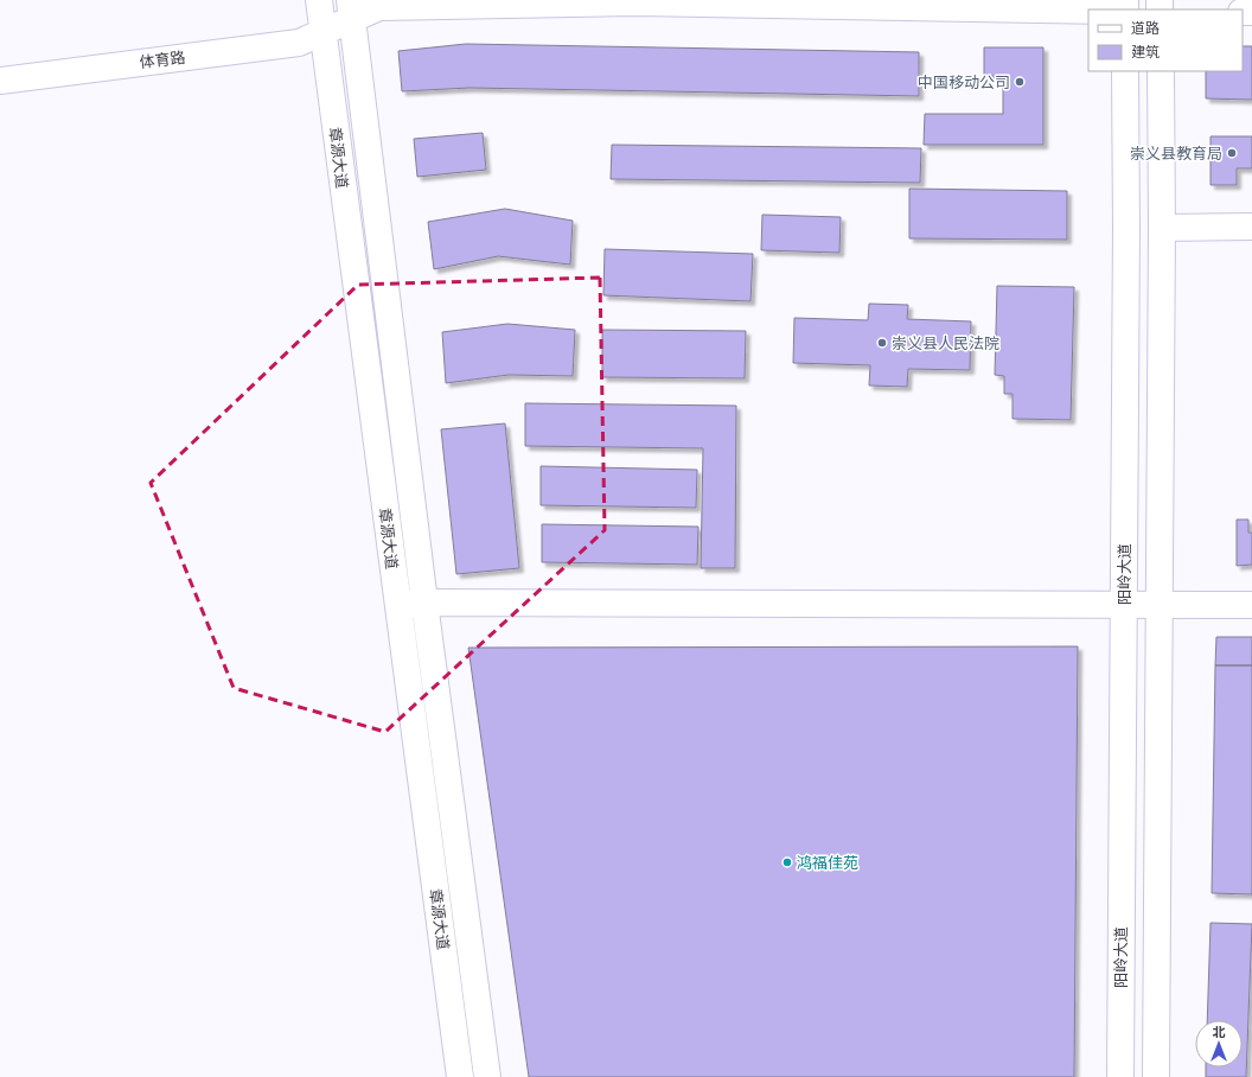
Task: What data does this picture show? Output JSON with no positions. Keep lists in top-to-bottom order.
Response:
{
  "streets": {
    "main road": ["体育路", "章源大道", "阳岭大道"]
  },
  "crossings": [
    ["体育路", "章源大道"]
  ],
  "places": [
    "中国移动公司",
    "崇义县教育局",
    "崇义县人民法院",
    "鸿福佳苑"
  ],
  "legend": ["道路", "建筑"],
  "north": "top"
}
